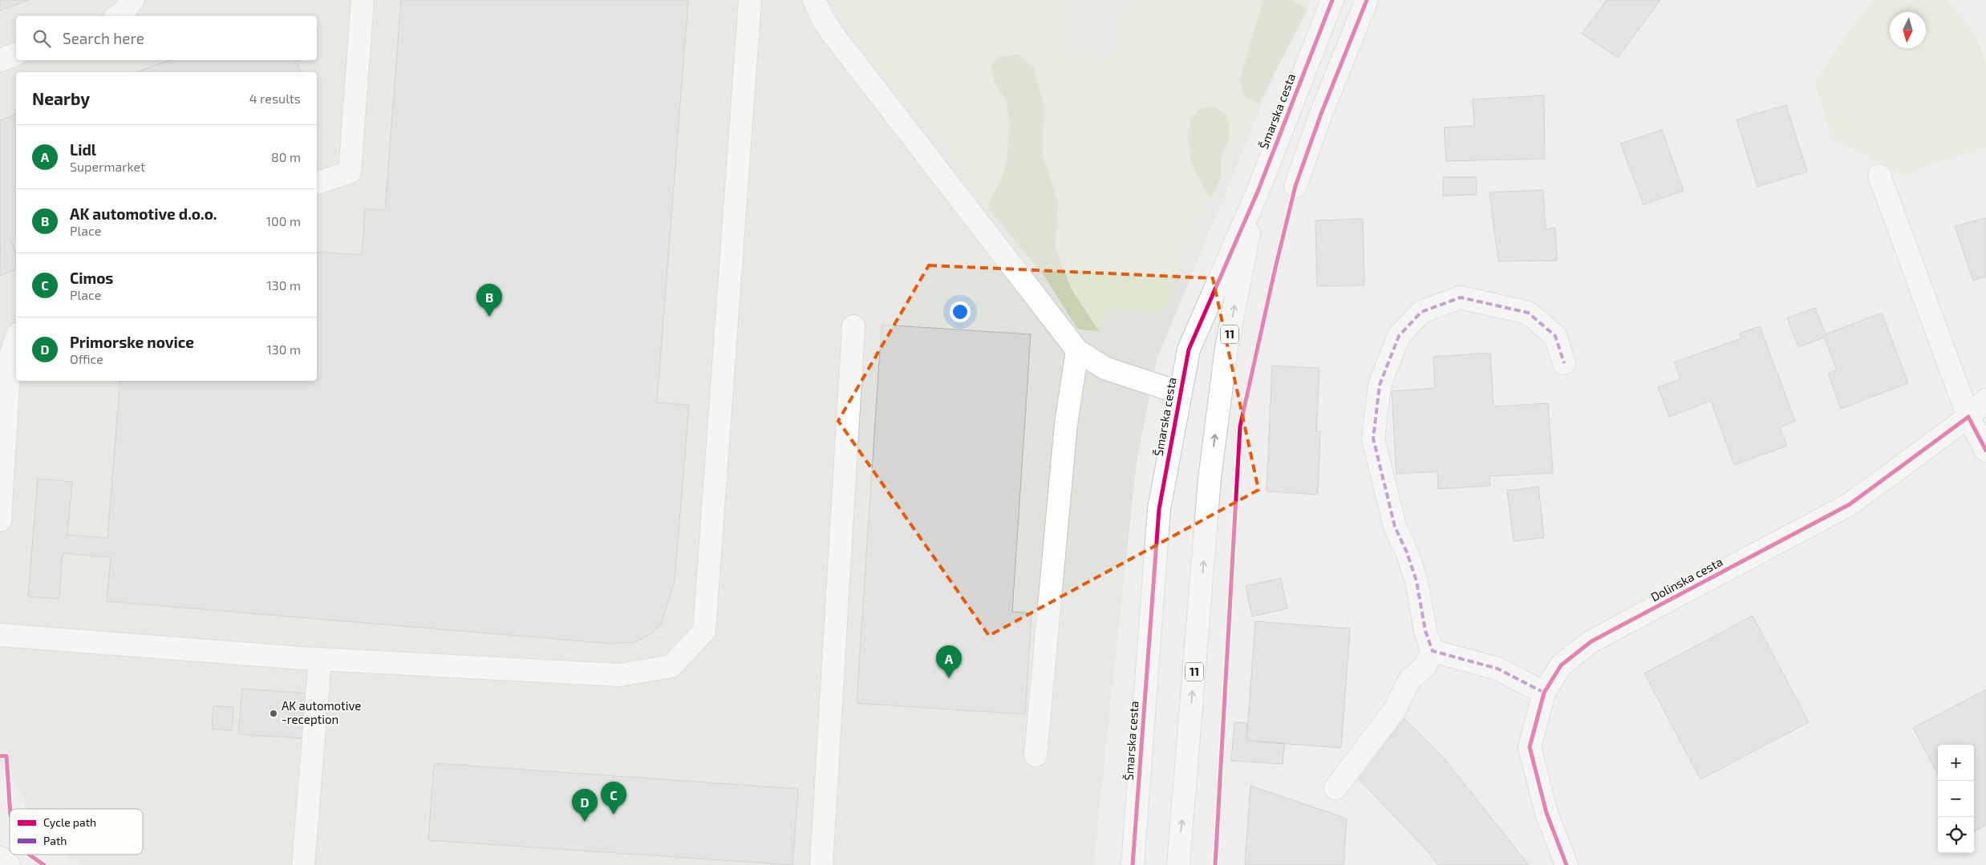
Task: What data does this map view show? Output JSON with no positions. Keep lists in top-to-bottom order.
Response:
{
  "streets": {
    "street": ["Šmarska cesta", "11", "Dolinska cesta"]
  },
  "places": ["AK automotive -reception"],
  "legend": ["Cycle path", "Path"],
  "north": "bottom",
  "page": {
    "search": "Search here",
    "heading": ["Nearby", "4 results"],
    "list": [
      {
        "mark": "A",
        "name": "Lidl",
        "note": "Supermarket",
        "value": "80 m"
      },
      {
        "mark": "B",
        "name": "AK automotive d.o.o.",
        "note": "Place",
        "value": "100 m"
      },
      {
        "mark": "C",
        "name": "Cimos",
        "note": "Place",
        "value": "130 m"
      },
      {
        "mark": "D",
        "name": "Primorske novice",
        "note": "Office",
        "value": "130 m"
      }
    ],
    "pins": [
      "B",
      "A",
      "C",
      "D"
    ],
    "map_buttons": ["+", "−"]
  }
}
